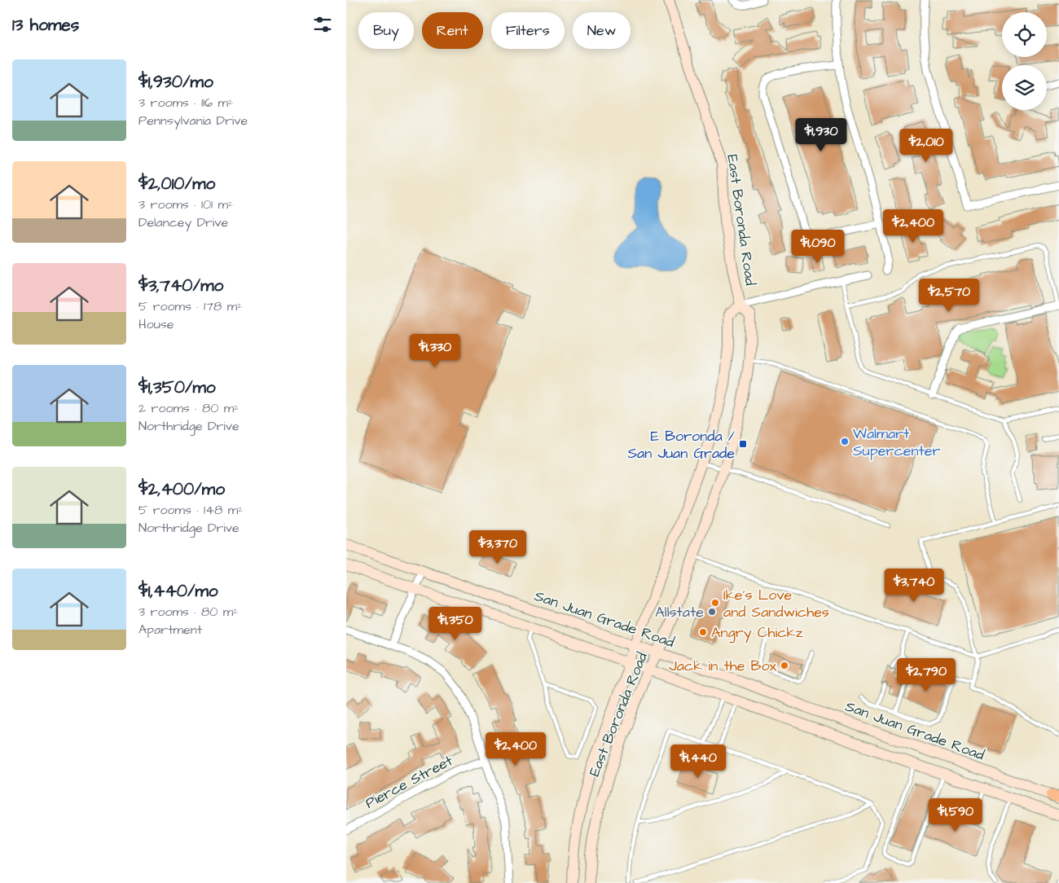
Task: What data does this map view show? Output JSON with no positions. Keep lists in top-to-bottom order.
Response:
{
  "streets": {
    "main road": ["East Boronda Road", "San Juan Grade Road"],
    "street": ["Pierce Street"]
  },
  "crossings": [
    ["East Boronda Road", "San Juan Grade Road"]
  ],
  "places": {
    "other": [
      "Walmart Supercenter",
      "Ike's Love and Sandwiches",
      "Allstate",
      "Angry Chickz",
      "Jack in the Box"
    ],
    "transit": ["E Boronda / San Juan Grade"]
  },
  "page": {
    "heading": "13 homes",
    "chip": [
      "Buy",
      "Rent",
      "Filters",
      "New"
    ],
    "list": [
      {
        "name": "$1,930/mo",
        "note": "3 rooms · 116 m² · Pennsylvania Drive"
      },
      {
        "name": "$2,010/mo",
        "note": "3 rooms · 101 m² · Delancey Drive"
      },
      {
        "name": "$3,740/mo",
        "note": "5 rooms · 178 m² · House"
      },
      {
        "name": "$1,350/mo",
        "note": "2 rooms · 80 m² · Northridge Drive"
      },
      {
        "name": "$2,400/mo",
        "note": "5 rooms · 148 m² · Northridge Drive"
      },
      {
        "name": "$1,440/mo",
        "note": "3 rooms · 80 m² · Apartment"
      }
    ],
    "price": [
      "$1,930",
      "$2,010",
      "$2,400",
      "$1,090",
      "$2,570",
      "$1,330",
      "$3,370",
      "$3,740",
      "$1,350",
      "$2,790",
      "$2,400",
      "$1,440",
      "$1,590"
    ]
  }
}
